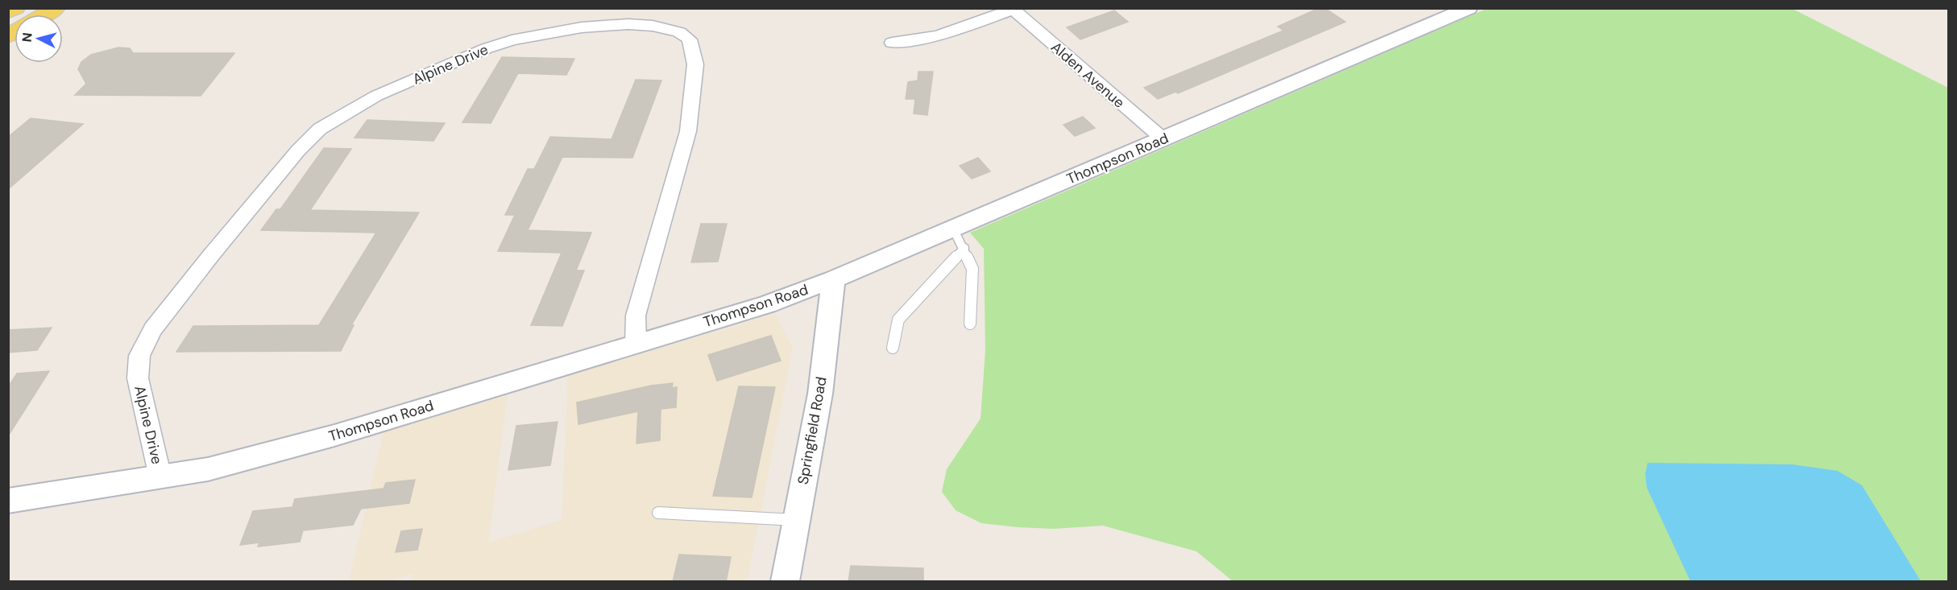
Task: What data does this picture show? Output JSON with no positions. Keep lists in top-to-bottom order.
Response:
{
  "streets": {
    "street": [
      "Alpine Drive",
      "Alden Avenue",
      "Thompson Road",
      "Springfield Road"
    ]
  },
  "crossings": [
    ["Alpine Drive", "Thompson Road"],
    ["Alden Avenue", "Thompson Road"],
    ["Thompson Road", "Springfield Road"]
  ],
  "north": "left"
}
